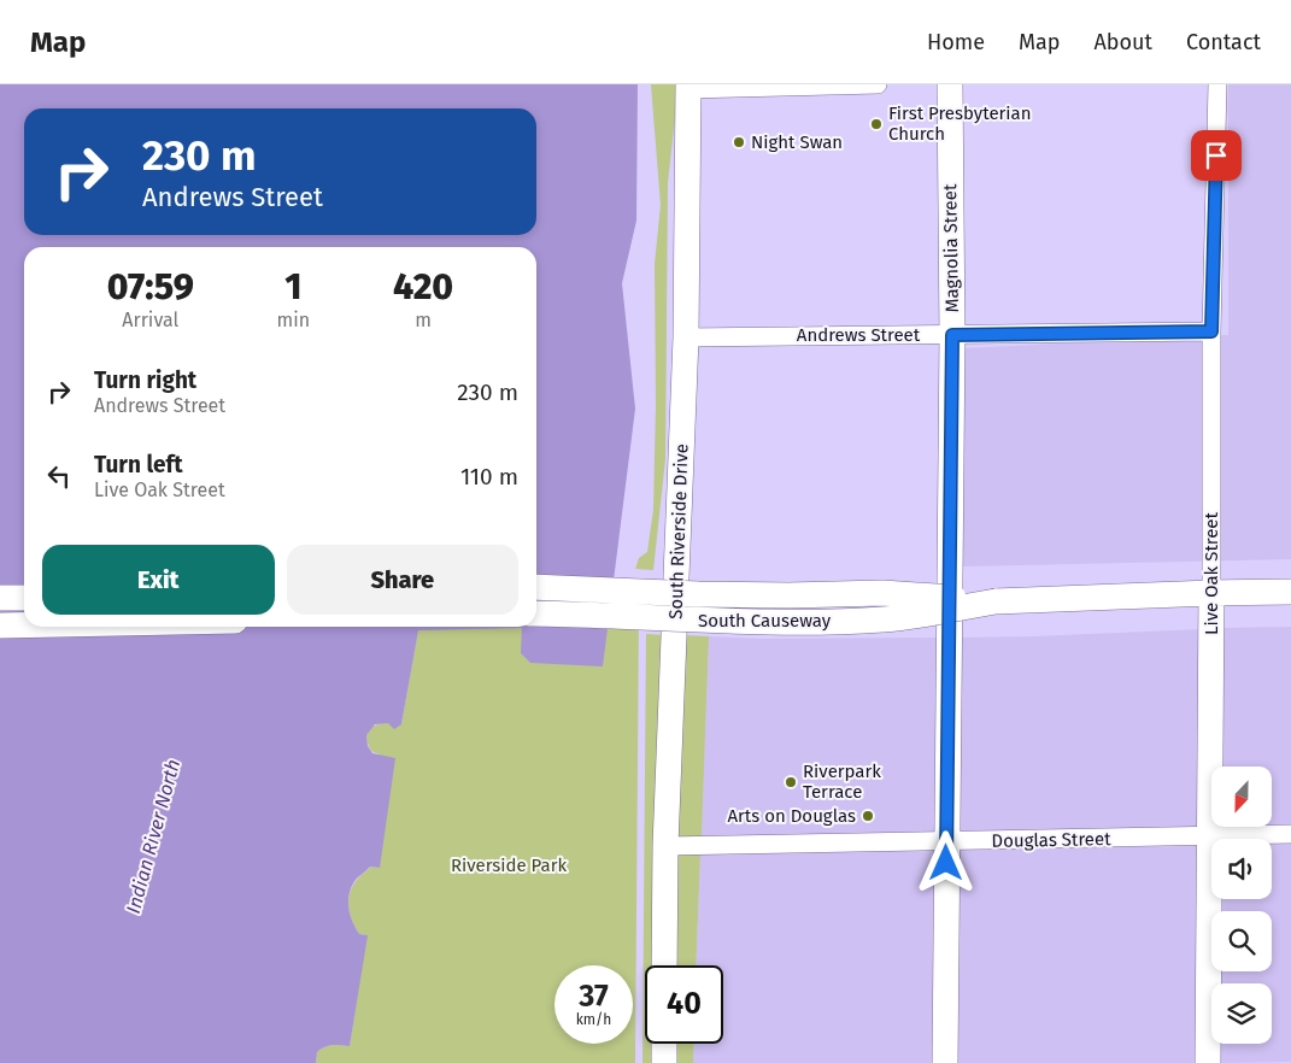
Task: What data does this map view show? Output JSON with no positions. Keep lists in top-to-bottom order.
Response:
{
  "streets": {
    "street": [
      "Magnolia Street",
      "Andrews Street",
      "South Riverside Drive",
      "Live Oak Street",
      "South Causeway",
      "Douglas Street"
    ]
  },
  "crossings": [
    ["Magnolia Street", "Andrews Street"],
    ["Magnolia Street", "Douglas Street"],
    ["Andrews Street", "South Riverside Drive"],
    ["Andrews Street", "Live Oak Street"],
    ["South Riverside Drive", "Douglas Street"],
    ["Live Oak Street", "South Causeway"],
    ["Live Oak Street", "Douglas Street"]
  ],
  "water": ["Indian River North"],
  "parks": ["Riverside Park"],
  "places": [
    "First Presbyterian Church",
    "Night Swan",
    "Riverpark Terrace",
    "Arts on Douglas"
  ],
  "north": "bottom",
  "page": {
    "header": "Map",
    "nav": [
      "Home",
      "Map",
      "About",
      "Contact"
    ],
    "turn": ["230 m", "Andrews Street"],
    "eta": [
      "07:59",
      "Arrival",
      "1",
      "min",
      "420",
      "m"
    ],
    "list": [
      {
        "name": "Turn right",
        "note": "Andrews Street",
        "value": "230 m"
      },
      {
        "name": "Turn left",
        "note": "Live Oak Street",
        "value": "110 m"
      }
    ],
    "buttons": ["Exit", "Share"],
    "speed": "37 km/h",
    "limit": "40"
  }
}
